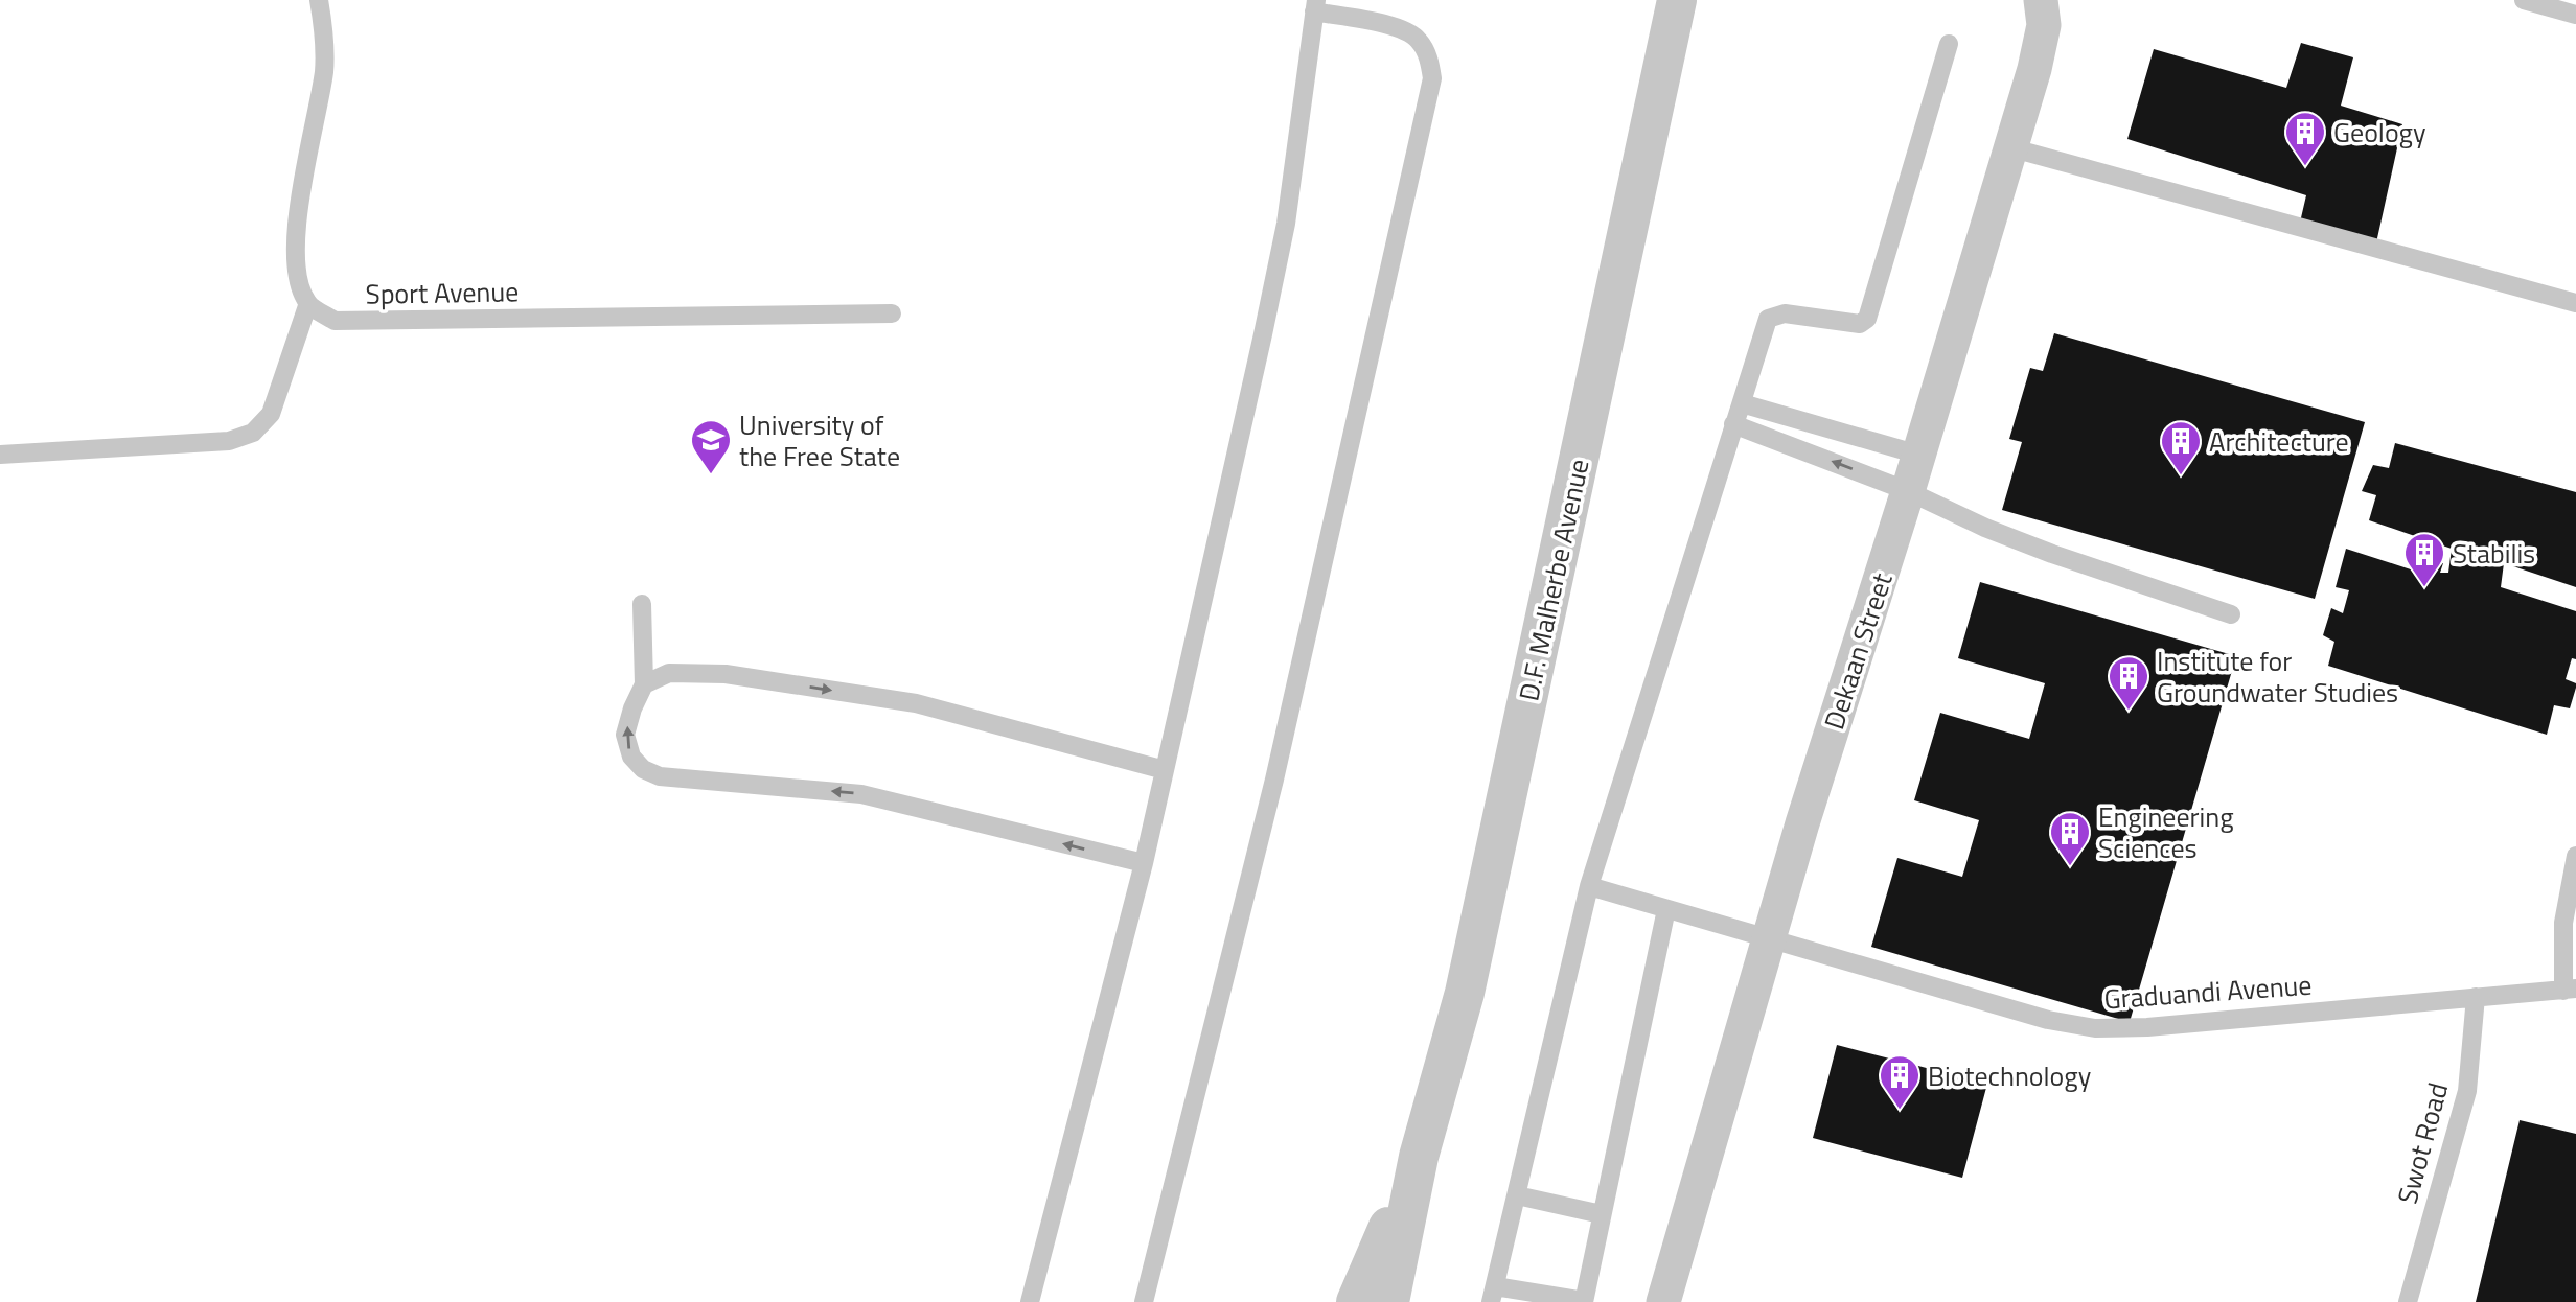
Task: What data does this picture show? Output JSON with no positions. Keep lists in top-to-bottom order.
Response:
{
  "streets": {
    "street": ["D.F. Malherbe Avenue", "Dekaan Street"],
    "lane": ["Sport Avenue", "Graduandi Avenue", "Swot Road"]
  },
  "crossings": [
    ["Dekaan Street", "Graduandi Avenue"],
    ["Graduandi Avenue", "Swot Road"]
  ],
  "places": {
    "building": [
      "Geology",
      "Architecture",
      "Stabilis",
      "Institute for Groundwater Studies",
      "Engineering Sciences",
      "Biotechnology"
    ],
    "school or university": ["University of the Free State"]
  }
}
